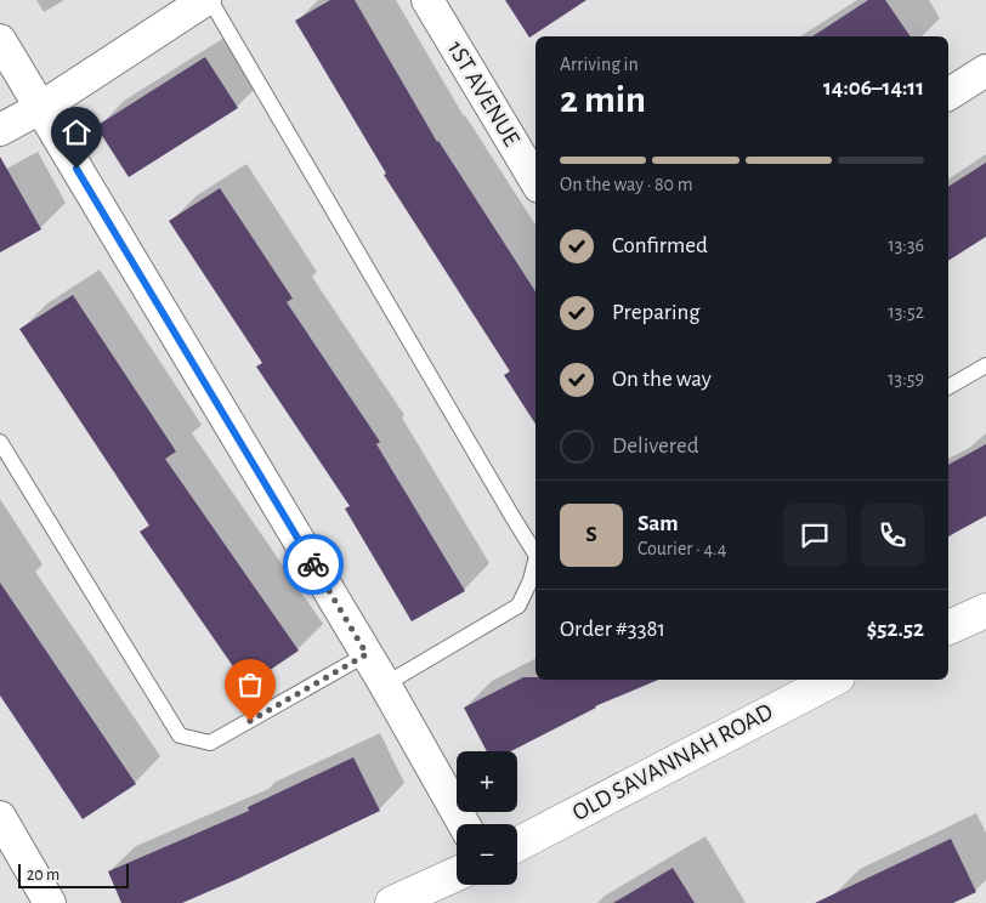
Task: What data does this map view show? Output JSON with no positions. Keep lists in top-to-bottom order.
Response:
{
  "streets": {
    "street": ["1ST AVENUE", "OLD SAVANNAH ROAD"]
  },
  "scale_bar": "20 m",
  "page": {
    "heading": ["2 min", "Arriving in", "14:06–14:11"],
    "panel": [
      "Sam",
      "Courier · 4.4",
      "Order #3381",
      "$52.52"
    ],
    "bar": "On the way · 80 m",
    "list": [
      ["Confirmed", "13:36"],
      ["Preparing", "13:52"],
      ["On the way", "13:59"],
      "Delivered"
    ],
    "round": "S",
    "map_buttons": ["+", "−"],
    "scale": "20 m"
  }
}
